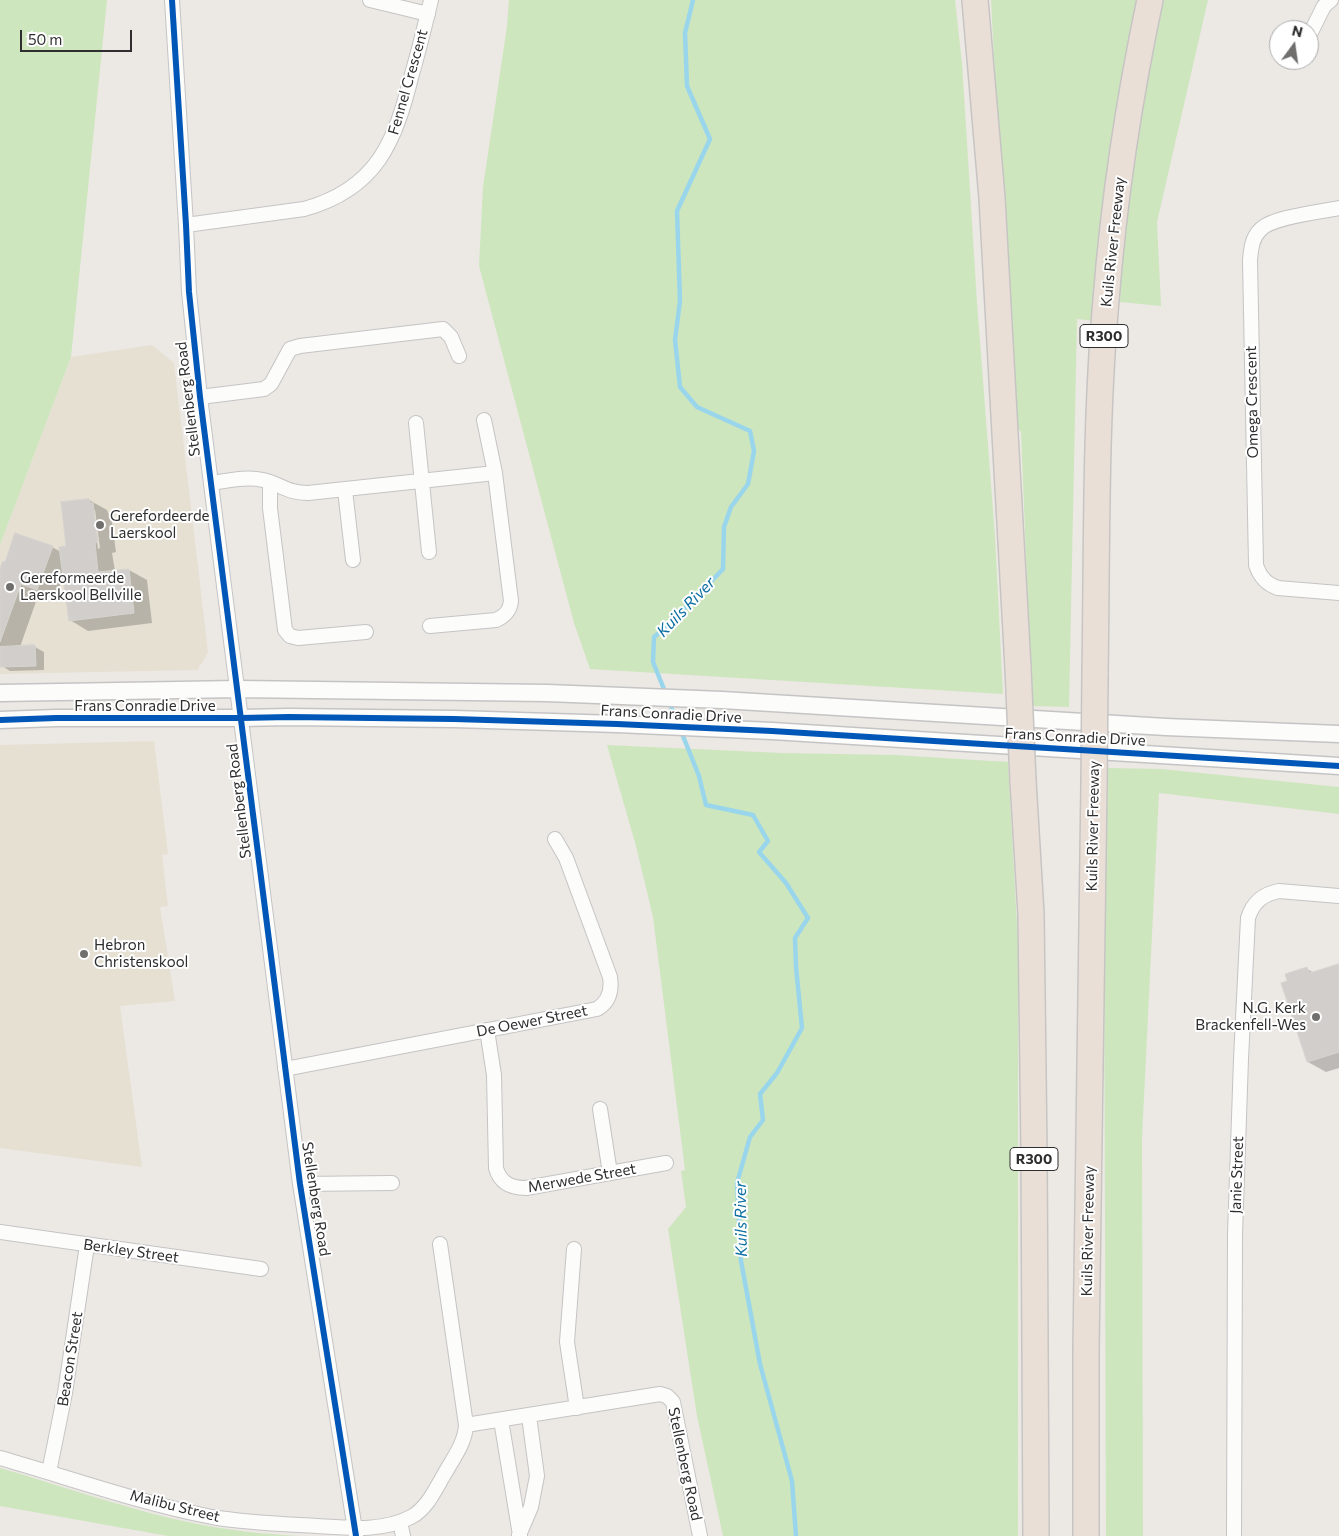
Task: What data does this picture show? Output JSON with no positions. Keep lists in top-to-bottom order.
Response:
{
  "streets": {
    "highway": ["Kuils River Freeway", "R300"],
    "street": [
      "Fennel Crescent",
      "Stellenberg Road",
      "Omega Crescent",
      "Frans Conradie Drive",
      "De Oewer Street",
      "Janie Street",
      "Merwede Street",
      "Berkley Street",
      "Beacon Street",
      "Malibu Street"
    ]
  },
  "crossings": [
    ["Fennel Crescent", "Stellenberg Road"],
    ["Stellenberg Road", "Frans Conradie Drive"],
    ["Stellenberg Road", "De Oewer Street"],
    ["Stellenberg Road", "Malibu Street"],
    ["De Oewer Street", "Merwede Street"],
    ["Berkley Street", "Beacon Street"],
    ["Beacon Street", "Malibu Street"]
  ],
  "water": ["Kuils River"],
  "places": [
    "Gerefordeerde Laerskool",
    "Gereformeerde Laerskool Bellville",
    "Hebron Christenskool",
    "N.G. Kerk Brackenfell-Wes"
  ],
  "scale_bar": "50 m",
  "north": "top"
}
